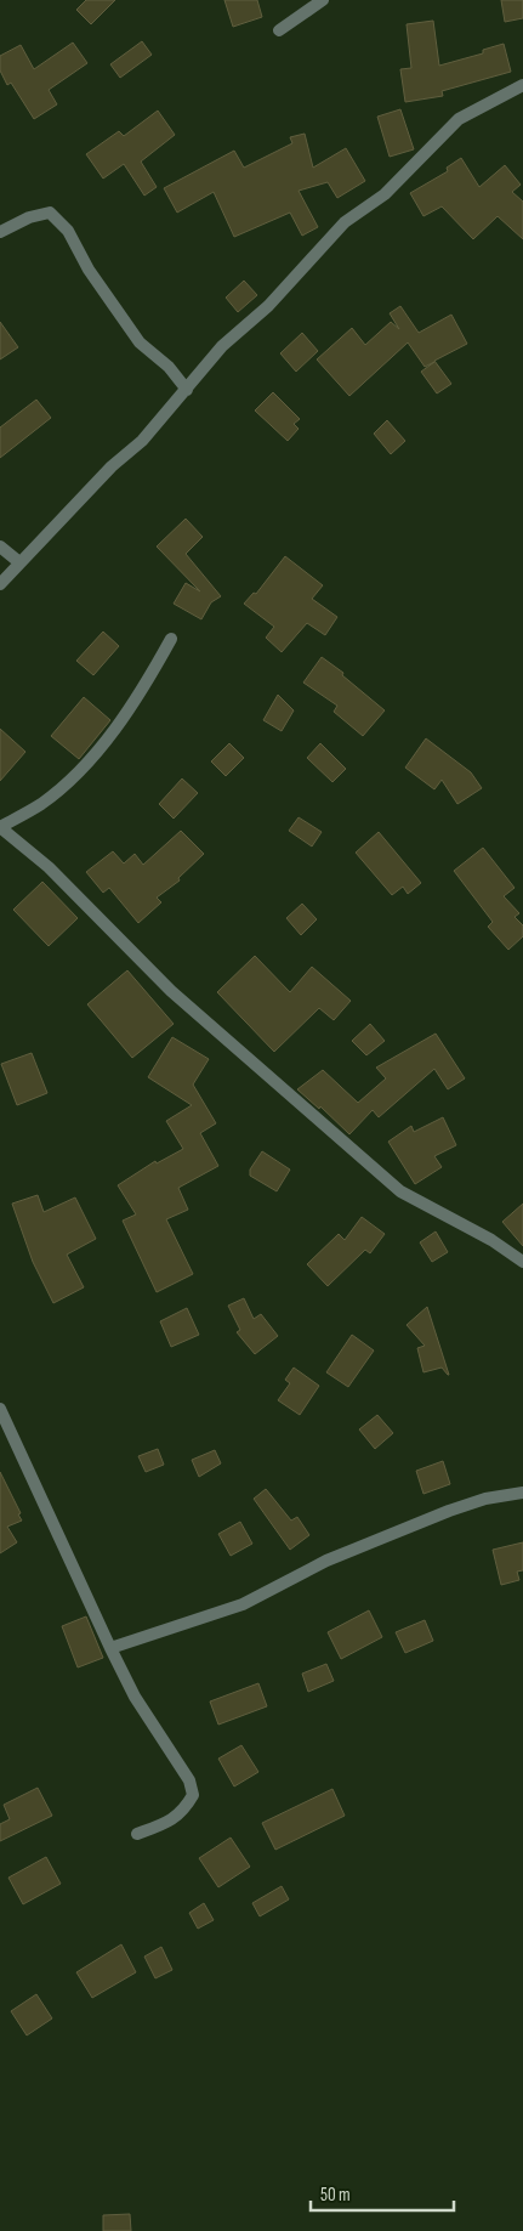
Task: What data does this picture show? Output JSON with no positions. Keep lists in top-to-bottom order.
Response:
{
  "scale_bar": "50 m"
}
